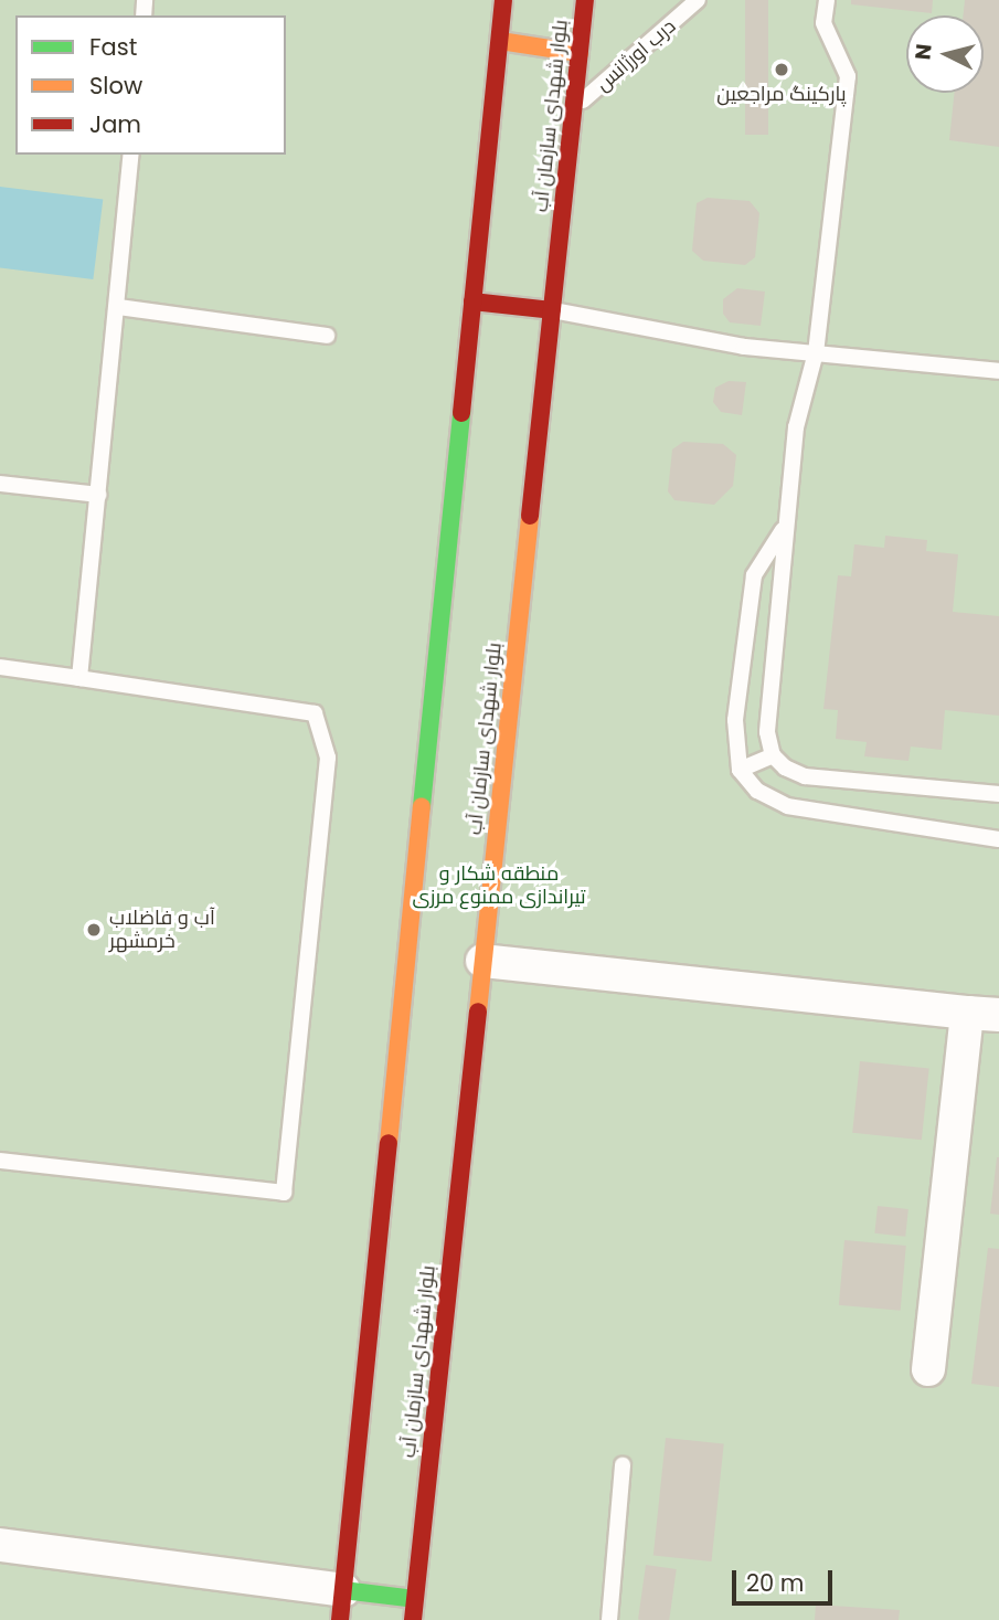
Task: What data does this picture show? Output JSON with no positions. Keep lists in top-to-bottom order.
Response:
{
  "streets": {
    "main road": ["بلوار شهدای سازمان آب"],
    "lane": ["درب اورژانس"]
  },
  "crossings": [
    ["درب اورژانس", "بلوار شهدای سازمان آب"]
  ],
  "parks": ["منطقه شکار و تیراندازی ممنوع مرزی"],
  "places": ["پارکینگ مراجعین", "آب و فاضلاب خرمشهر"],
  "legend": ["Fast", "Slow", "Jam"],
  "scale_bar": "20 m",
  "north": "left"
}
